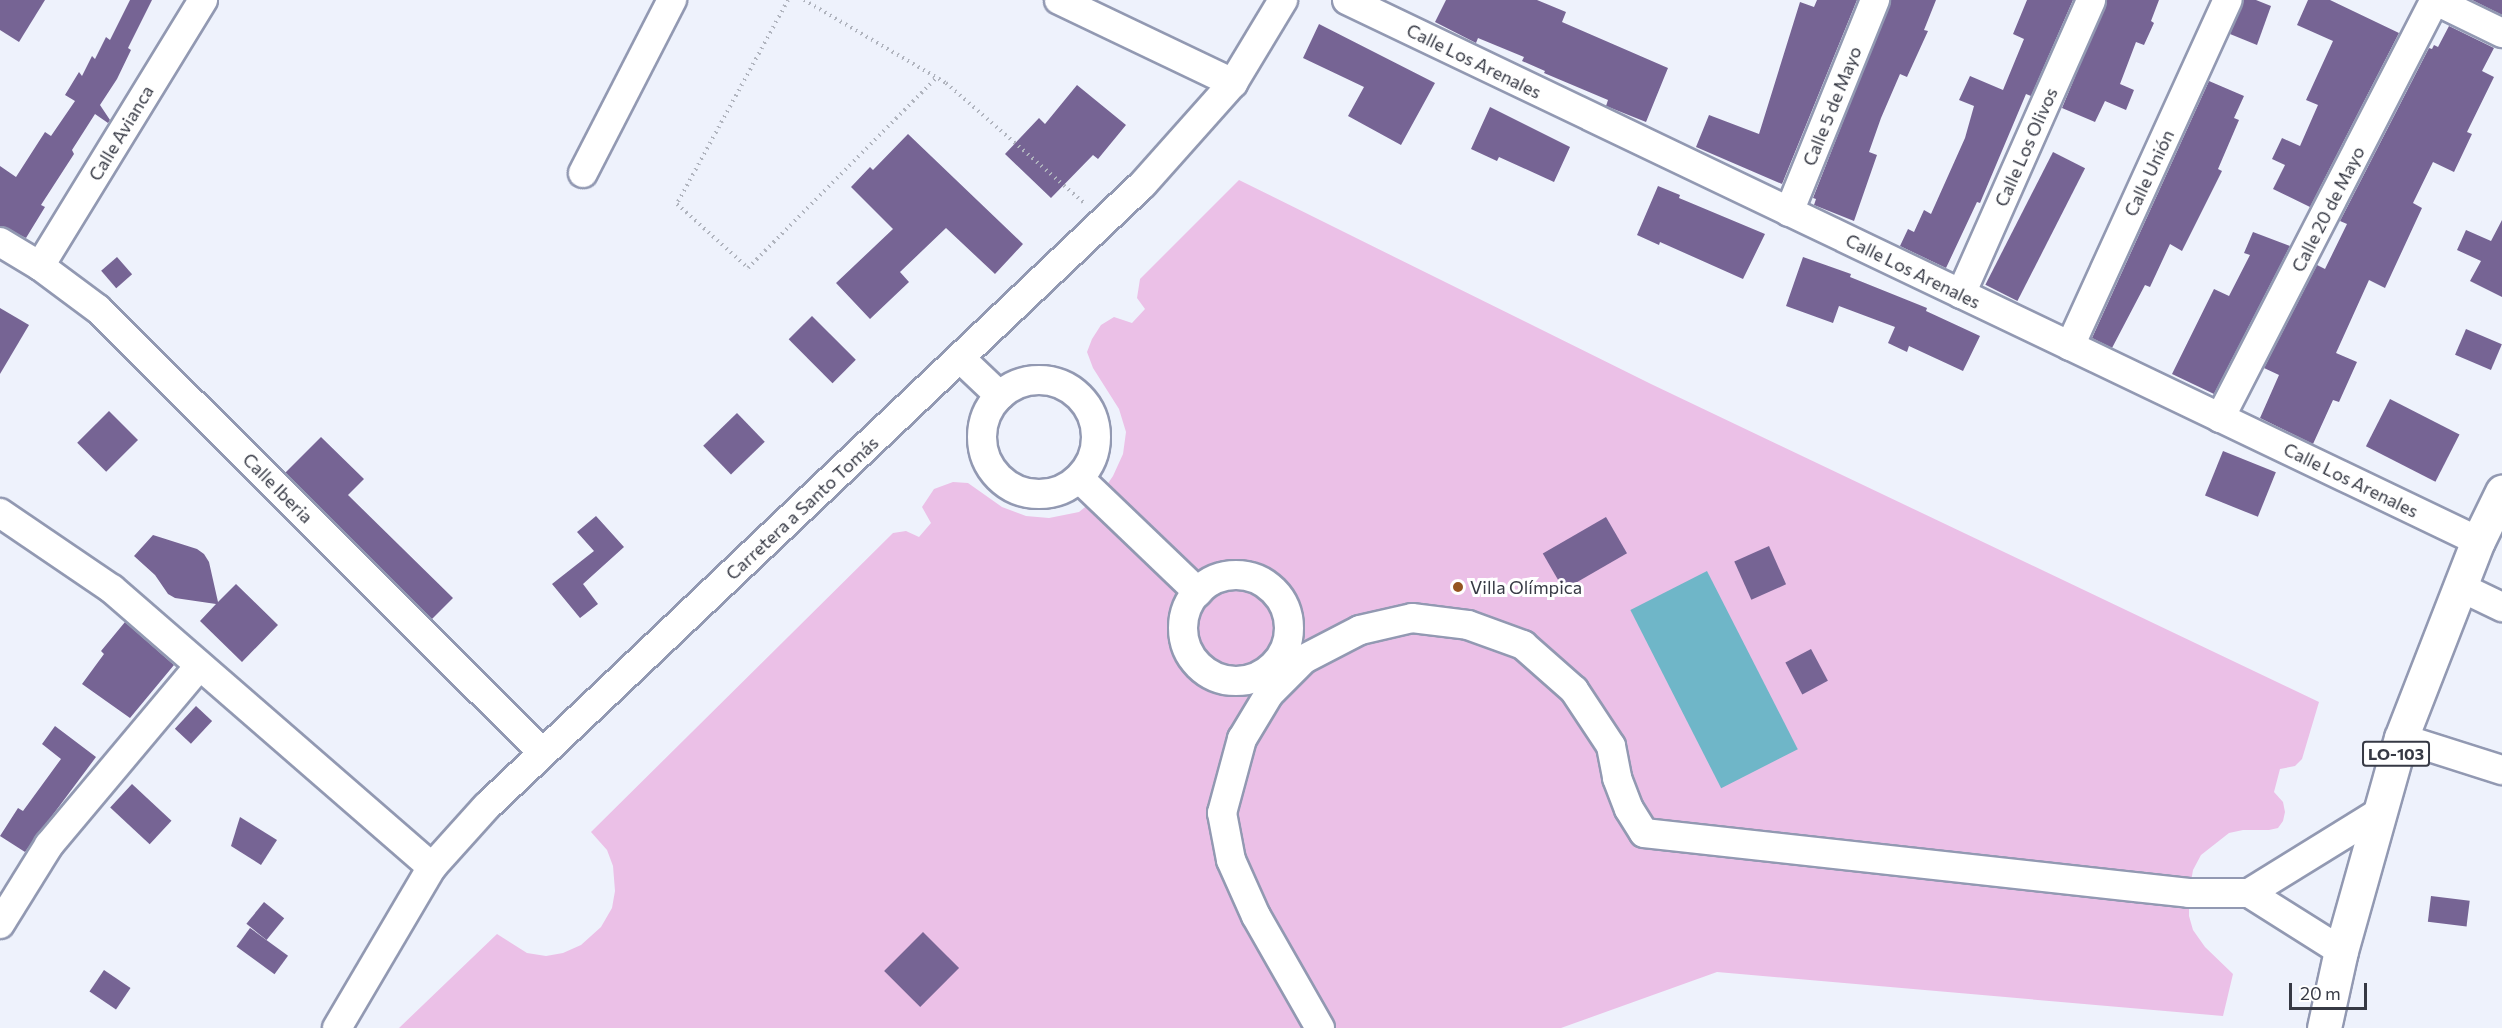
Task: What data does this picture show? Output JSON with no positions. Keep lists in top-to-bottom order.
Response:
{
  "streets": {
    "main road": ["LO-103"],
    "street": [
      "Calle Los Arenales",
      "Calle 5 de Mayo",
      "Calle Avianca",
      "Calle Los Olivos",
      "Calle Unión",
      "Calle 20 de Mayo",
      "Calle Iberia",
      "Carretera a Santo Tomás"
    ]
  },
  "crossings": [
    ["Calle Los Arenales", "Calle 5 de Mayo"],
    ["Calle Los Arenales", "Calle Los Olivos"],
    ["Calle Los Arenales", "Calle Unión"],
    ["Calle Los Arenales", "Calle 20 de Mayo"],
    ["Calle Los Arenales", "LO-103"],
    ["Calle Avianca", "Calle Iberia"],
    ["Calle Iberia", "Carretera a Santo Tomás"]
  ],
  "places": ["Villa Olímpica"],
  "scale_bar": "20 m"
}
